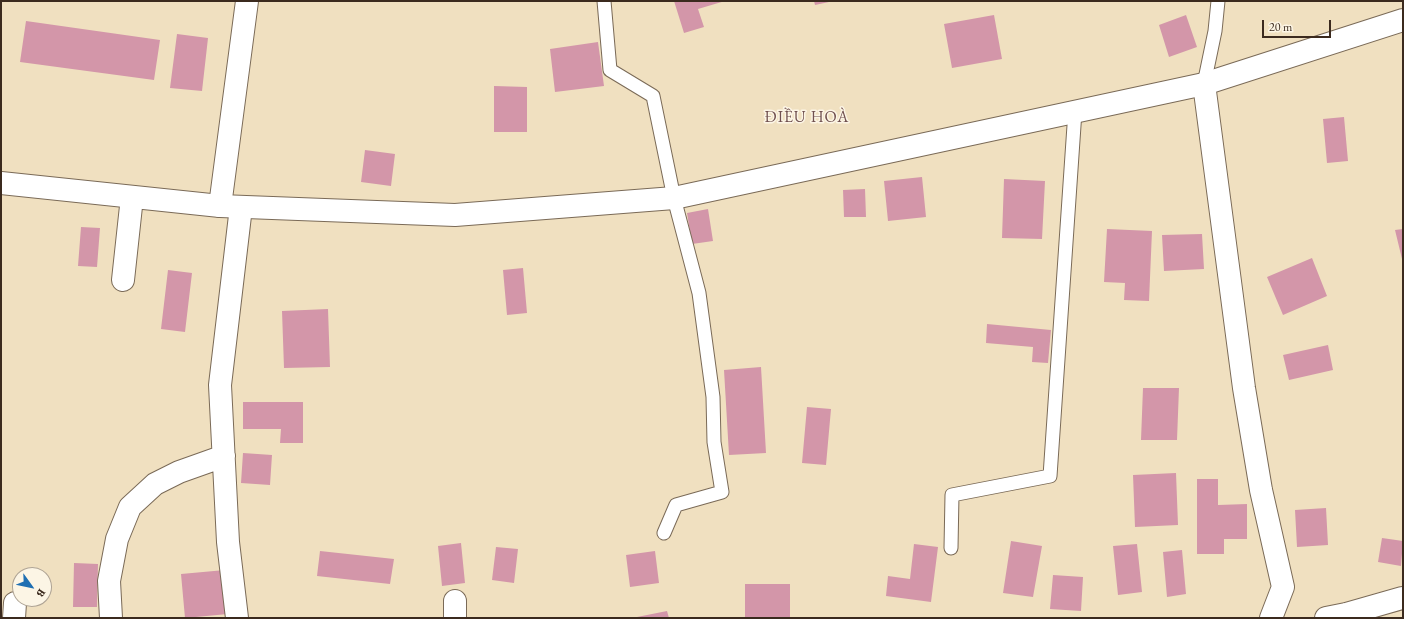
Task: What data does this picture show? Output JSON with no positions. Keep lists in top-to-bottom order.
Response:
{
  "districts": ["ĐIỀU HOÀ"],
  "scale_bar": "20 m",
  "north": "bottom right"
}
